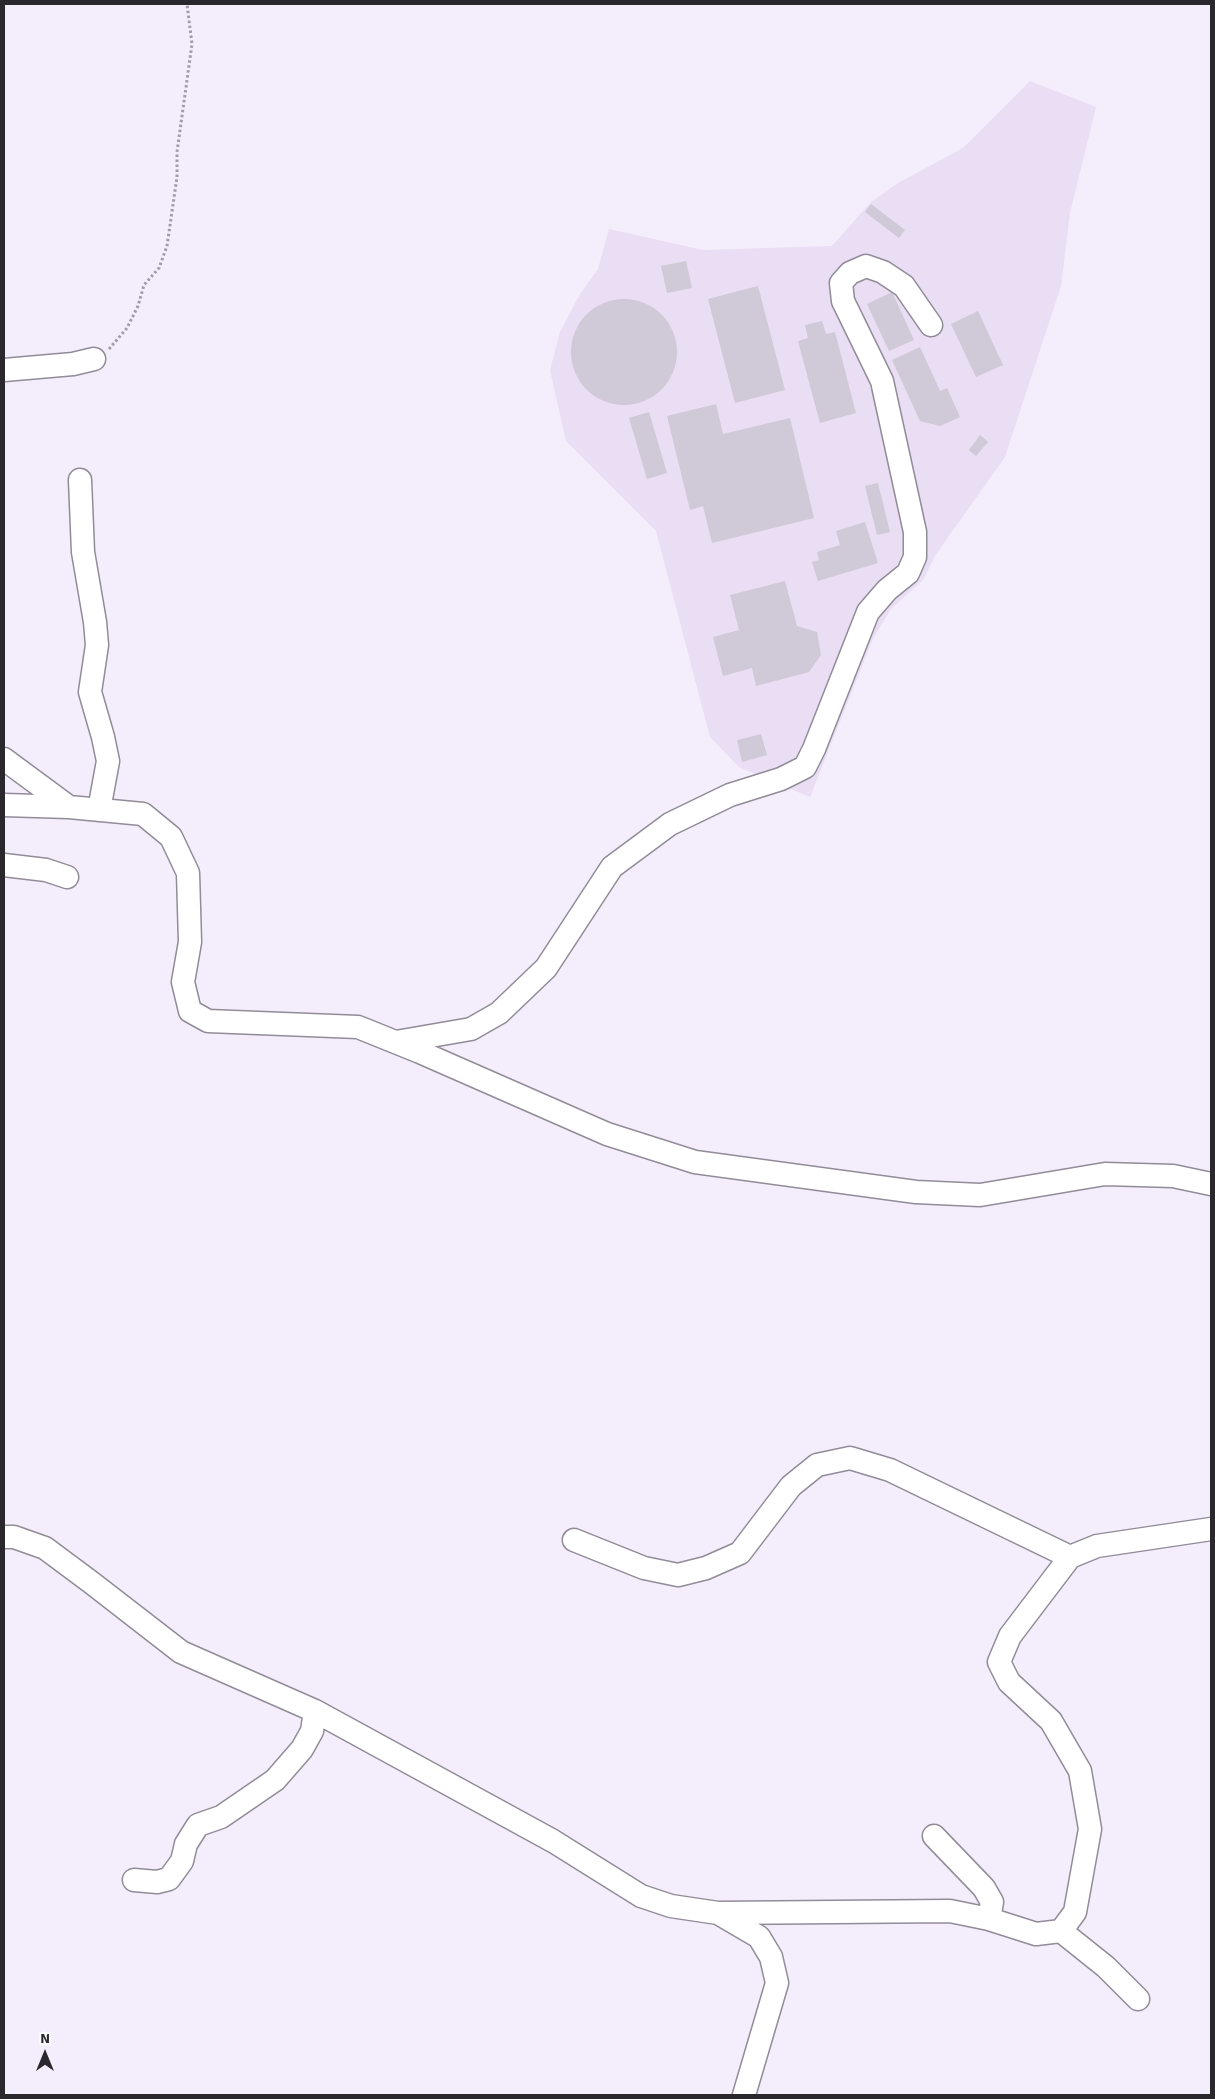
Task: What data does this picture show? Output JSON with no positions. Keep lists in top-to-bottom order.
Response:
{
  "north": "top"
}
